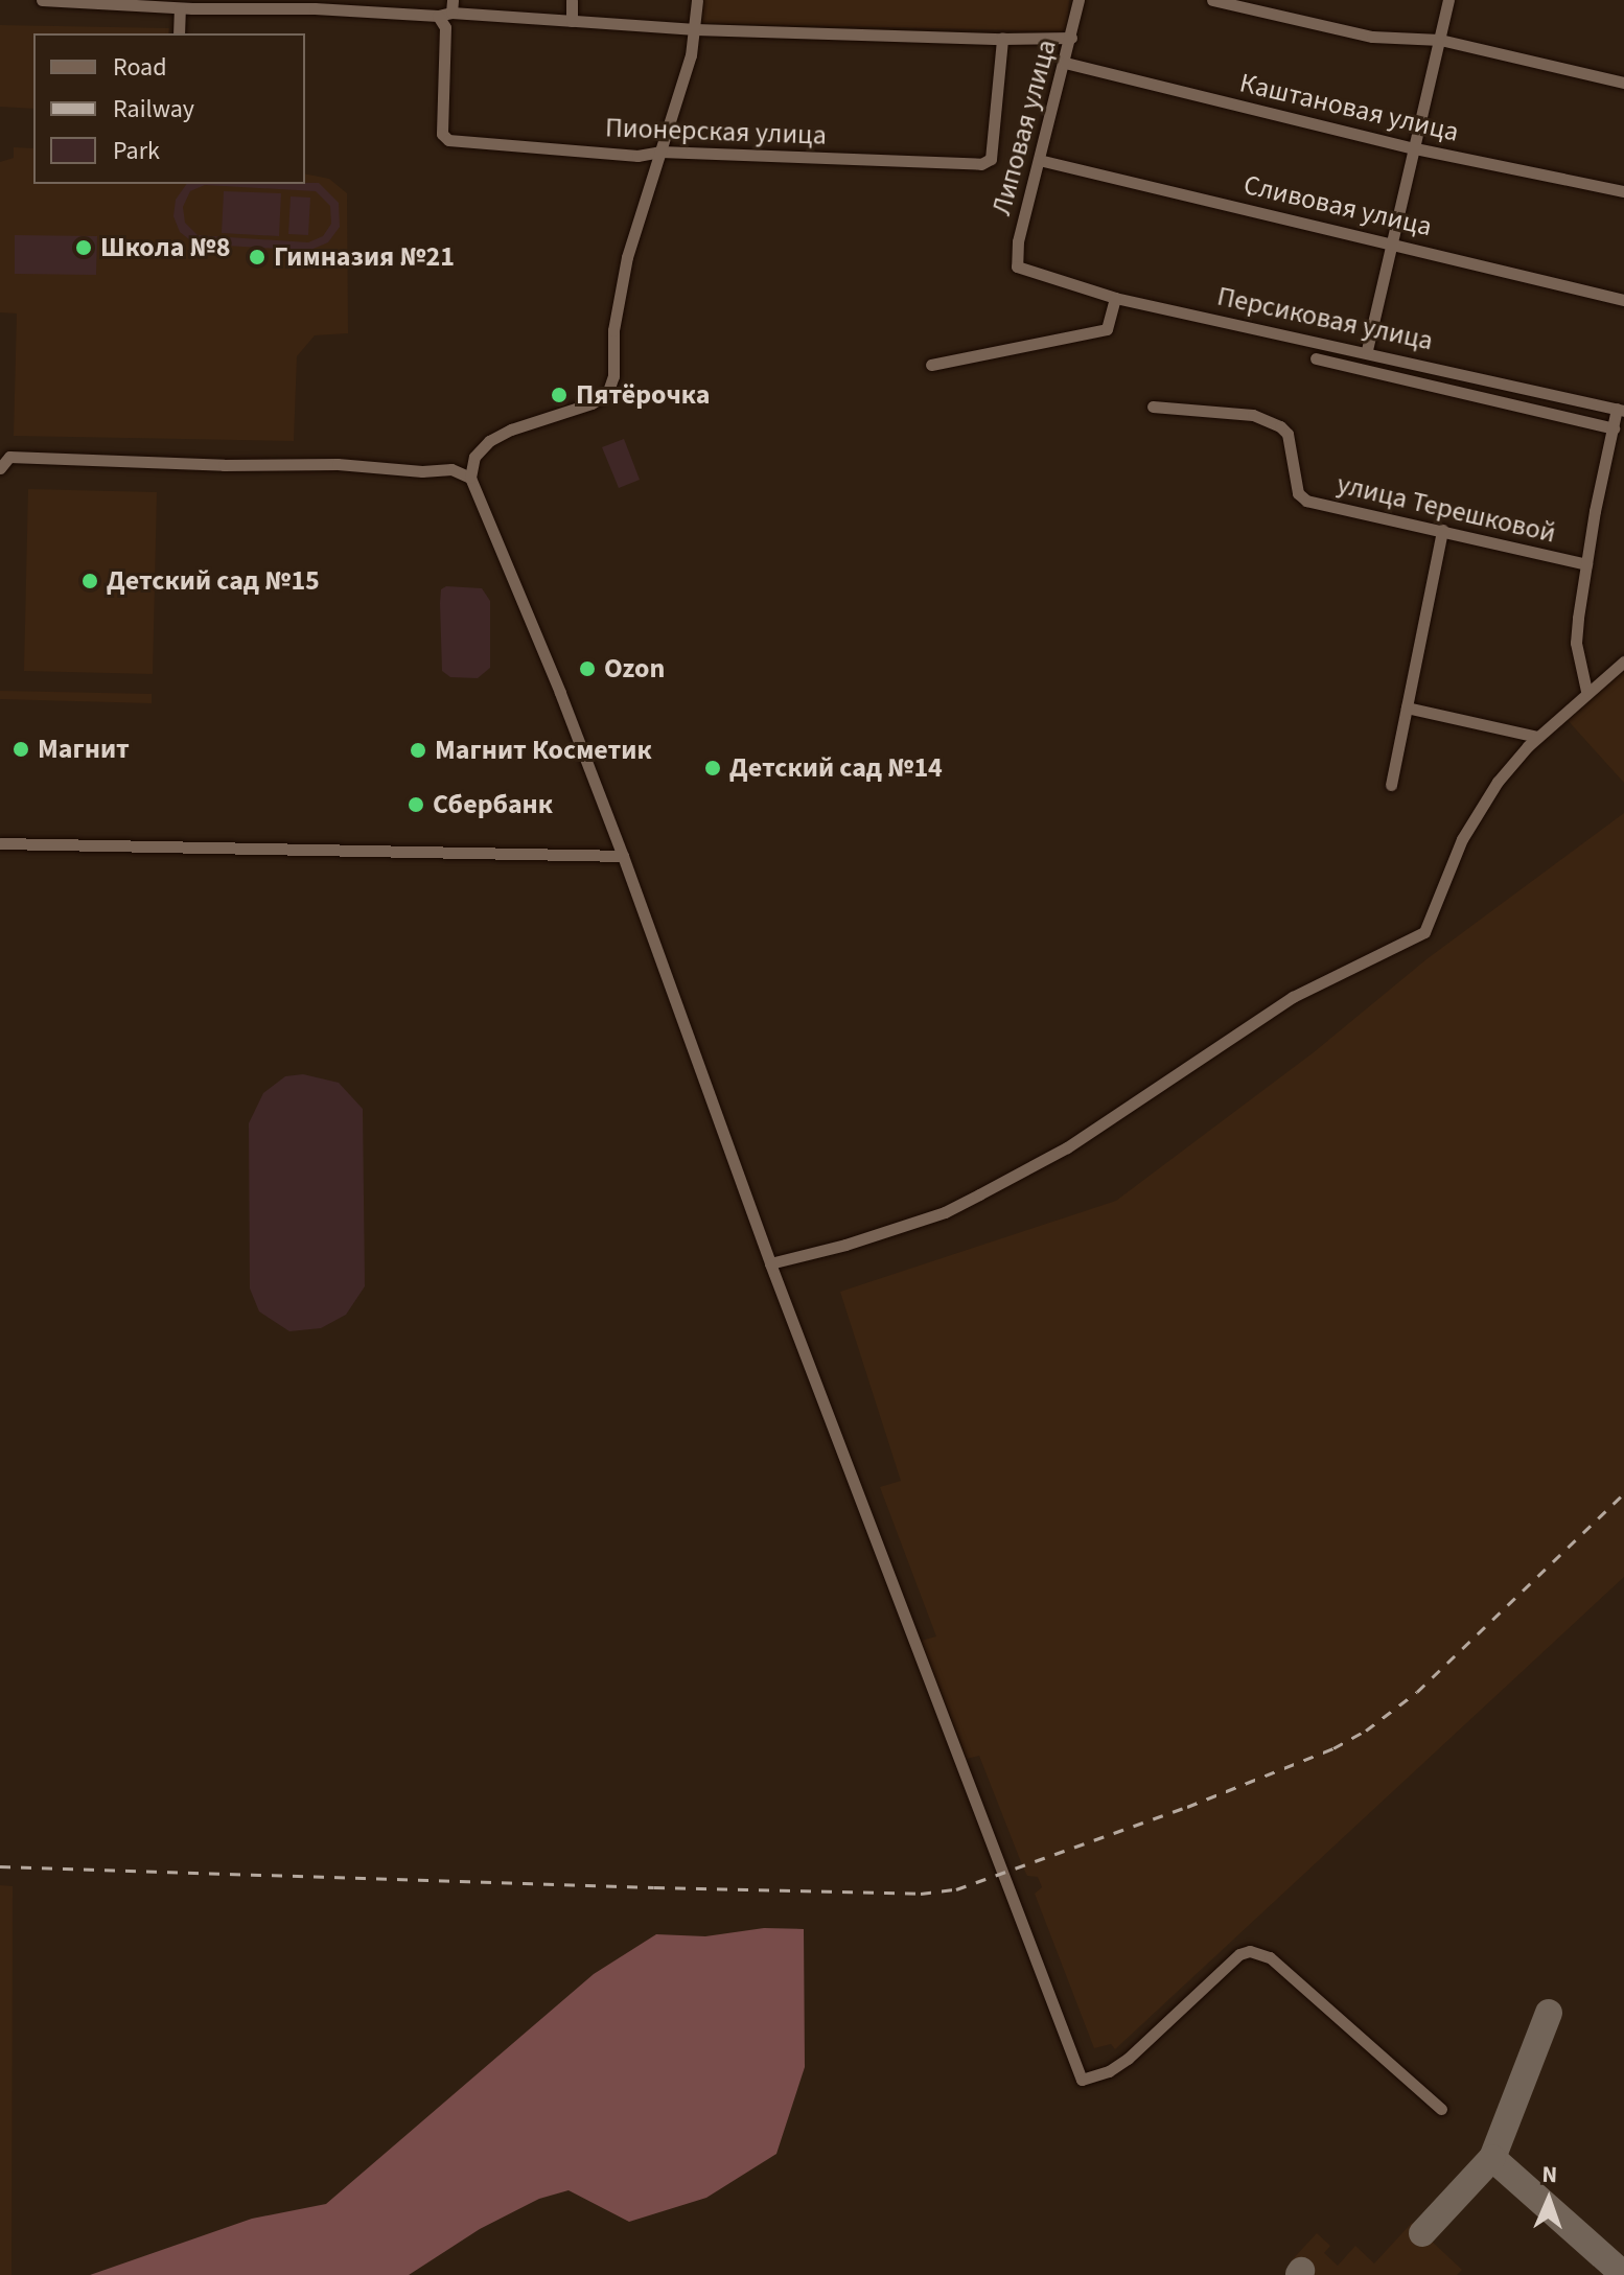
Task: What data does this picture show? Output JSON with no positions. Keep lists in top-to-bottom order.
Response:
{
  "streets": {
    "street": [
      "Каштановая улица",
      "Липовая улица",
      "Пионерская улица",
      "Сливовая улица",
      "Персиковая улица",
      "улица Терешковой"
    ]
  },
  "crossings": [
    ["Каштановая улица", "Липовая улица"],
    ["Липовая улица", "Сливовая улица"],
    ["Липовая улица", "Персиковая улица"]
  ],
  "places": [
    "Школа №8",
    "Гимназия №21",
    "Пятёрочка",
    "Детский сад №15",
    "Ozon",
    "Магнит",
    "Магнит Косметик",
    "Детский сад №14",
    "Сбербанк"
  ],
  "legend": ["Road", "Railway", "Park"],
  "north": "top"
}
